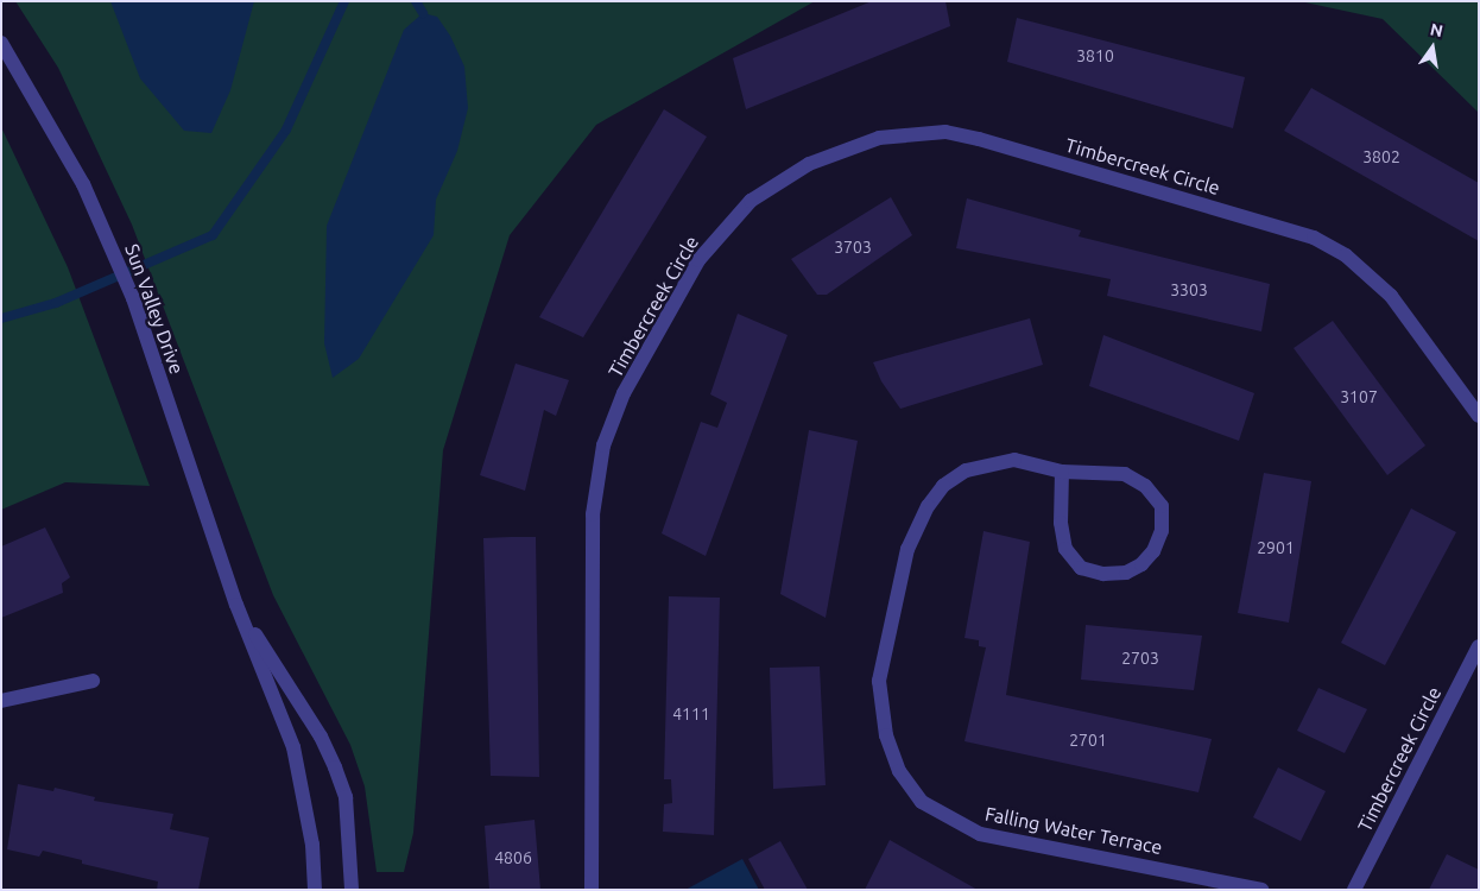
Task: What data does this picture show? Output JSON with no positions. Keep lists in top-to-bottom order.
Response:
{
  "streets": {
    "street": ["Timbercreek Circle", "Sun Valley Drive", "Falling Water Terrace"]
  },
  "house_numbers": [
    "3810",
    "3802",
    "3703",
    "3303",
    "3107",
    "2901",
    "2703",
    "4111",
    "2701",
    "4806"
  ],
  "north": "top"
}
